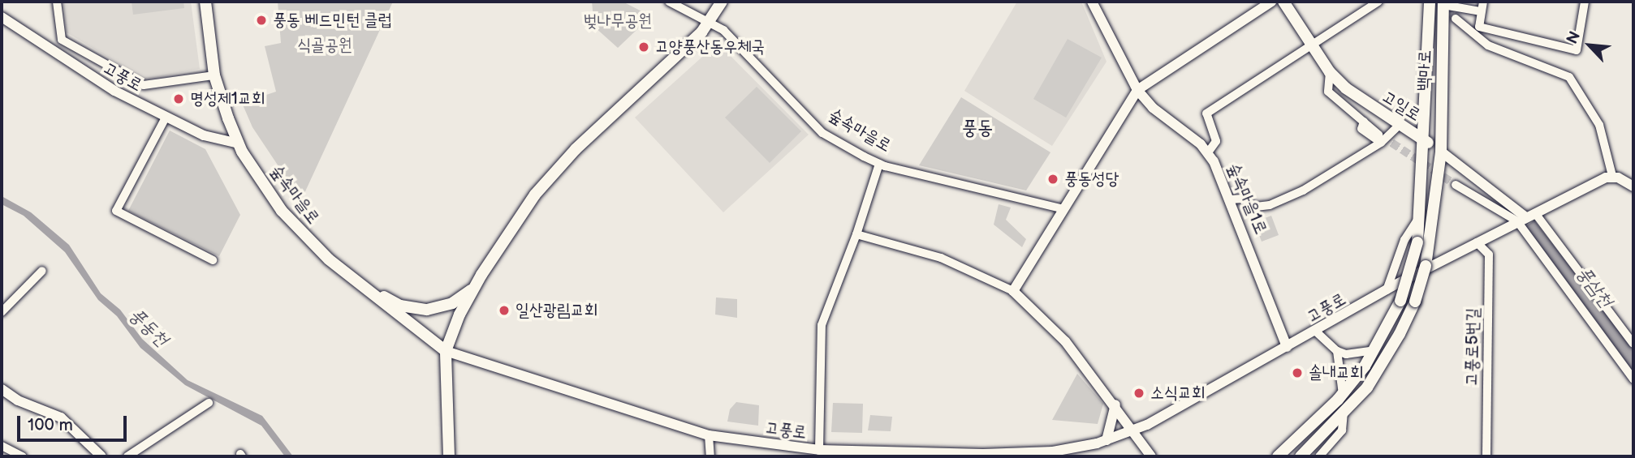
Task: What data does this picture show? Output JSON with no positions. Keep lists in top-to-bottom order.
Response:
{
  "streets": {
    "main road": ["백마로", "고일로", "숲속마을로"],
    "street": ["고풍로", "숲속마을1로", "고풍로5번길"]
  },
  "crossings": [
    ["백마로", "고일로"],
    ["고풍로", "고일로"],
    ["고풍로", "숲속마을로"],
    ["고풍로", "숲속마을1로"],
    ["고풍로", "고풍로5번길"]
  ],
  "districts": ["풍동"],
  "water": ["풍삼천", "풍동천"],
  "parks": ["벚나무공원", "식골공원"],
  "places": [
    "풍동 베드민턴 클럽",
    "고양풍산동우체국",
    "명성제1교회",
    "풍동성당",
    "일산광림교회",
    "솔내교회",
    "소식교회"
  ],
  "scale_bar": "100 m",
  "north": "top left"
}
